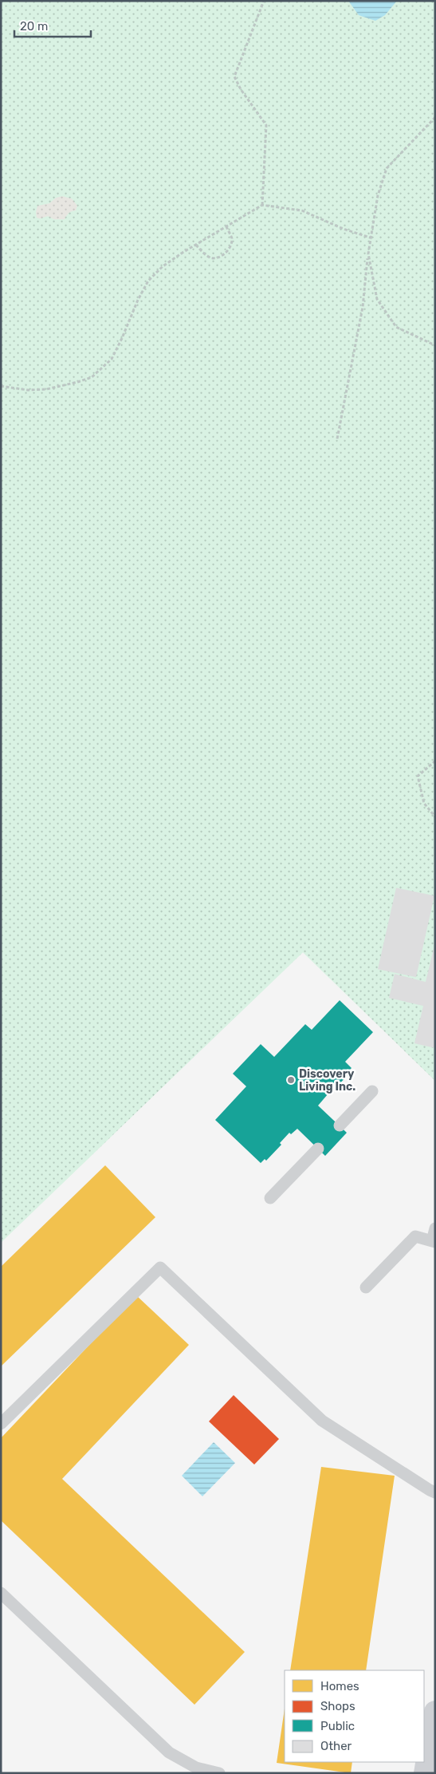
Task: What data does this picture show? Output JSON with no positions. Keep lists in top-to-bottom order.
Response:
{
  "places": ["Discovery Living Inc."],
  "legend": [
    "Homes",
    "Shops",
    "Public",
    "Other"
  ],
  "scale_bar": "20 m"
}
